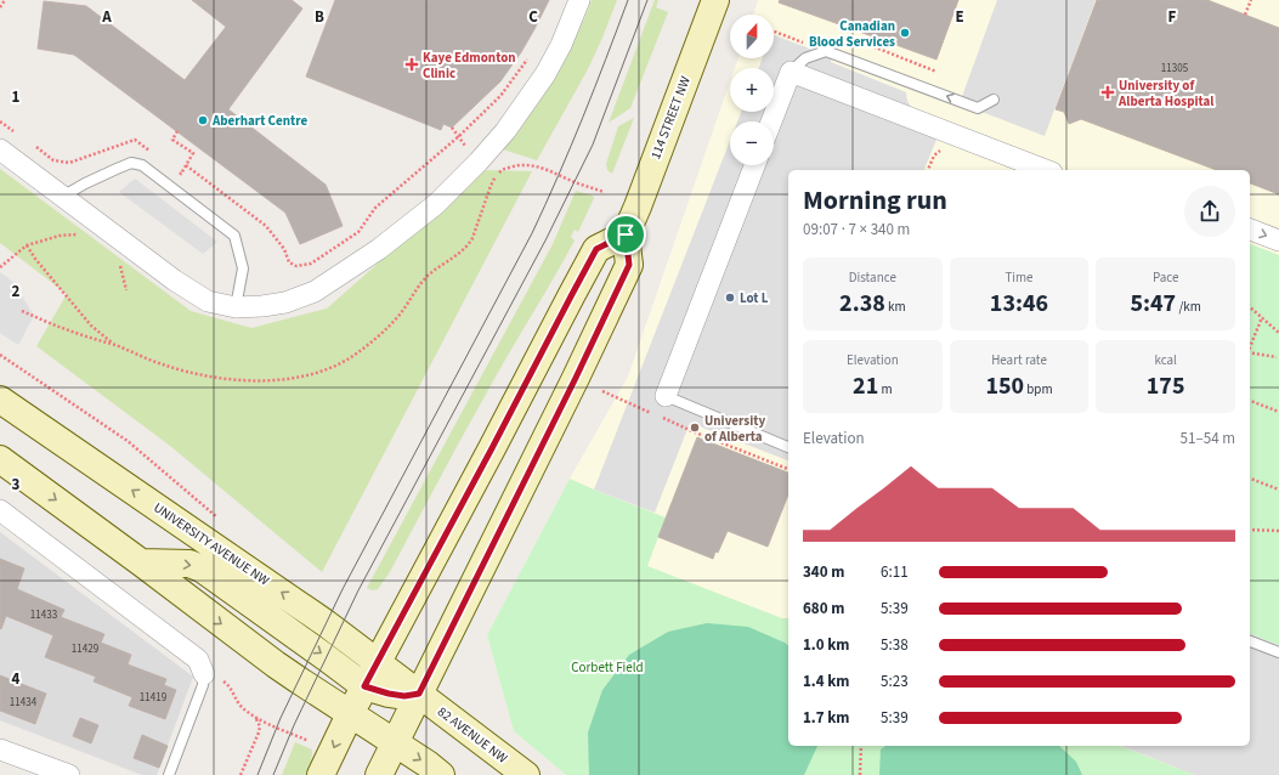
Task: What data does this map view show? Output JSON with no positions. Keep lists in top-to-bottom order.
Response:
{
  "streets": {
    "main road": ["114 STREET NW", "UNIVERSITY AVENUE NW", "82 AVENUE NW"]
  },
  "crossings": [
    ["UNIVERSITY AVENUE NW", "82 AVENUE NW"]
  ],
  "parks": ["Corbett Field"],
  "places": {
    "other": [
      "Canadian Blood Services",
      "Aberhart Centre",
      "Lot L",
      "University of Alberta"
    ],
    "health": ["Kaye Edmonton Clinic", "University of Alberta Hospital"]
  },
  "house_numbers": [
    "11305",
    "11433",
    "11429",
    "11419",
    "11434"
  ],
  "north": "top",
  "page": {
    "map_buttons": ["+", "−"],
    "heading": ["Morning run", "09:07 · 7 × 340 m"],
    "stats": [
      ["Distance", "2.38 km"],
      ["Time", "13:46"],
      ["Pace", "5:47 /km"],
      ["Elevation", "21 m"],
      ["Heart rate", "150 bpm"],
      ["kcal", "175"]
    ],
    "chart": ["Elevation", "51–54 m"],
    "list": [
      {
        "name": "340 m",
        "note": "6:11"
      },
      {
        "name": "680 m",
        "note": "5:39"
      },
      {
        "name": "1.0 km",
        "note": "5:38"
      },
      {
        "name": "1.4 km",
        "note": "5:23"
      },
      {
        "name": "1.7 km",
        "note": "5:39"
      }
    ]
  },
  "grid": {
    "columns": [
      "A",
      "B",
      "C",
      "E",
      "F"
    ],
    "rows": [
      "1",
      "2",
      "3",
      "4"
    ]
  }
}
